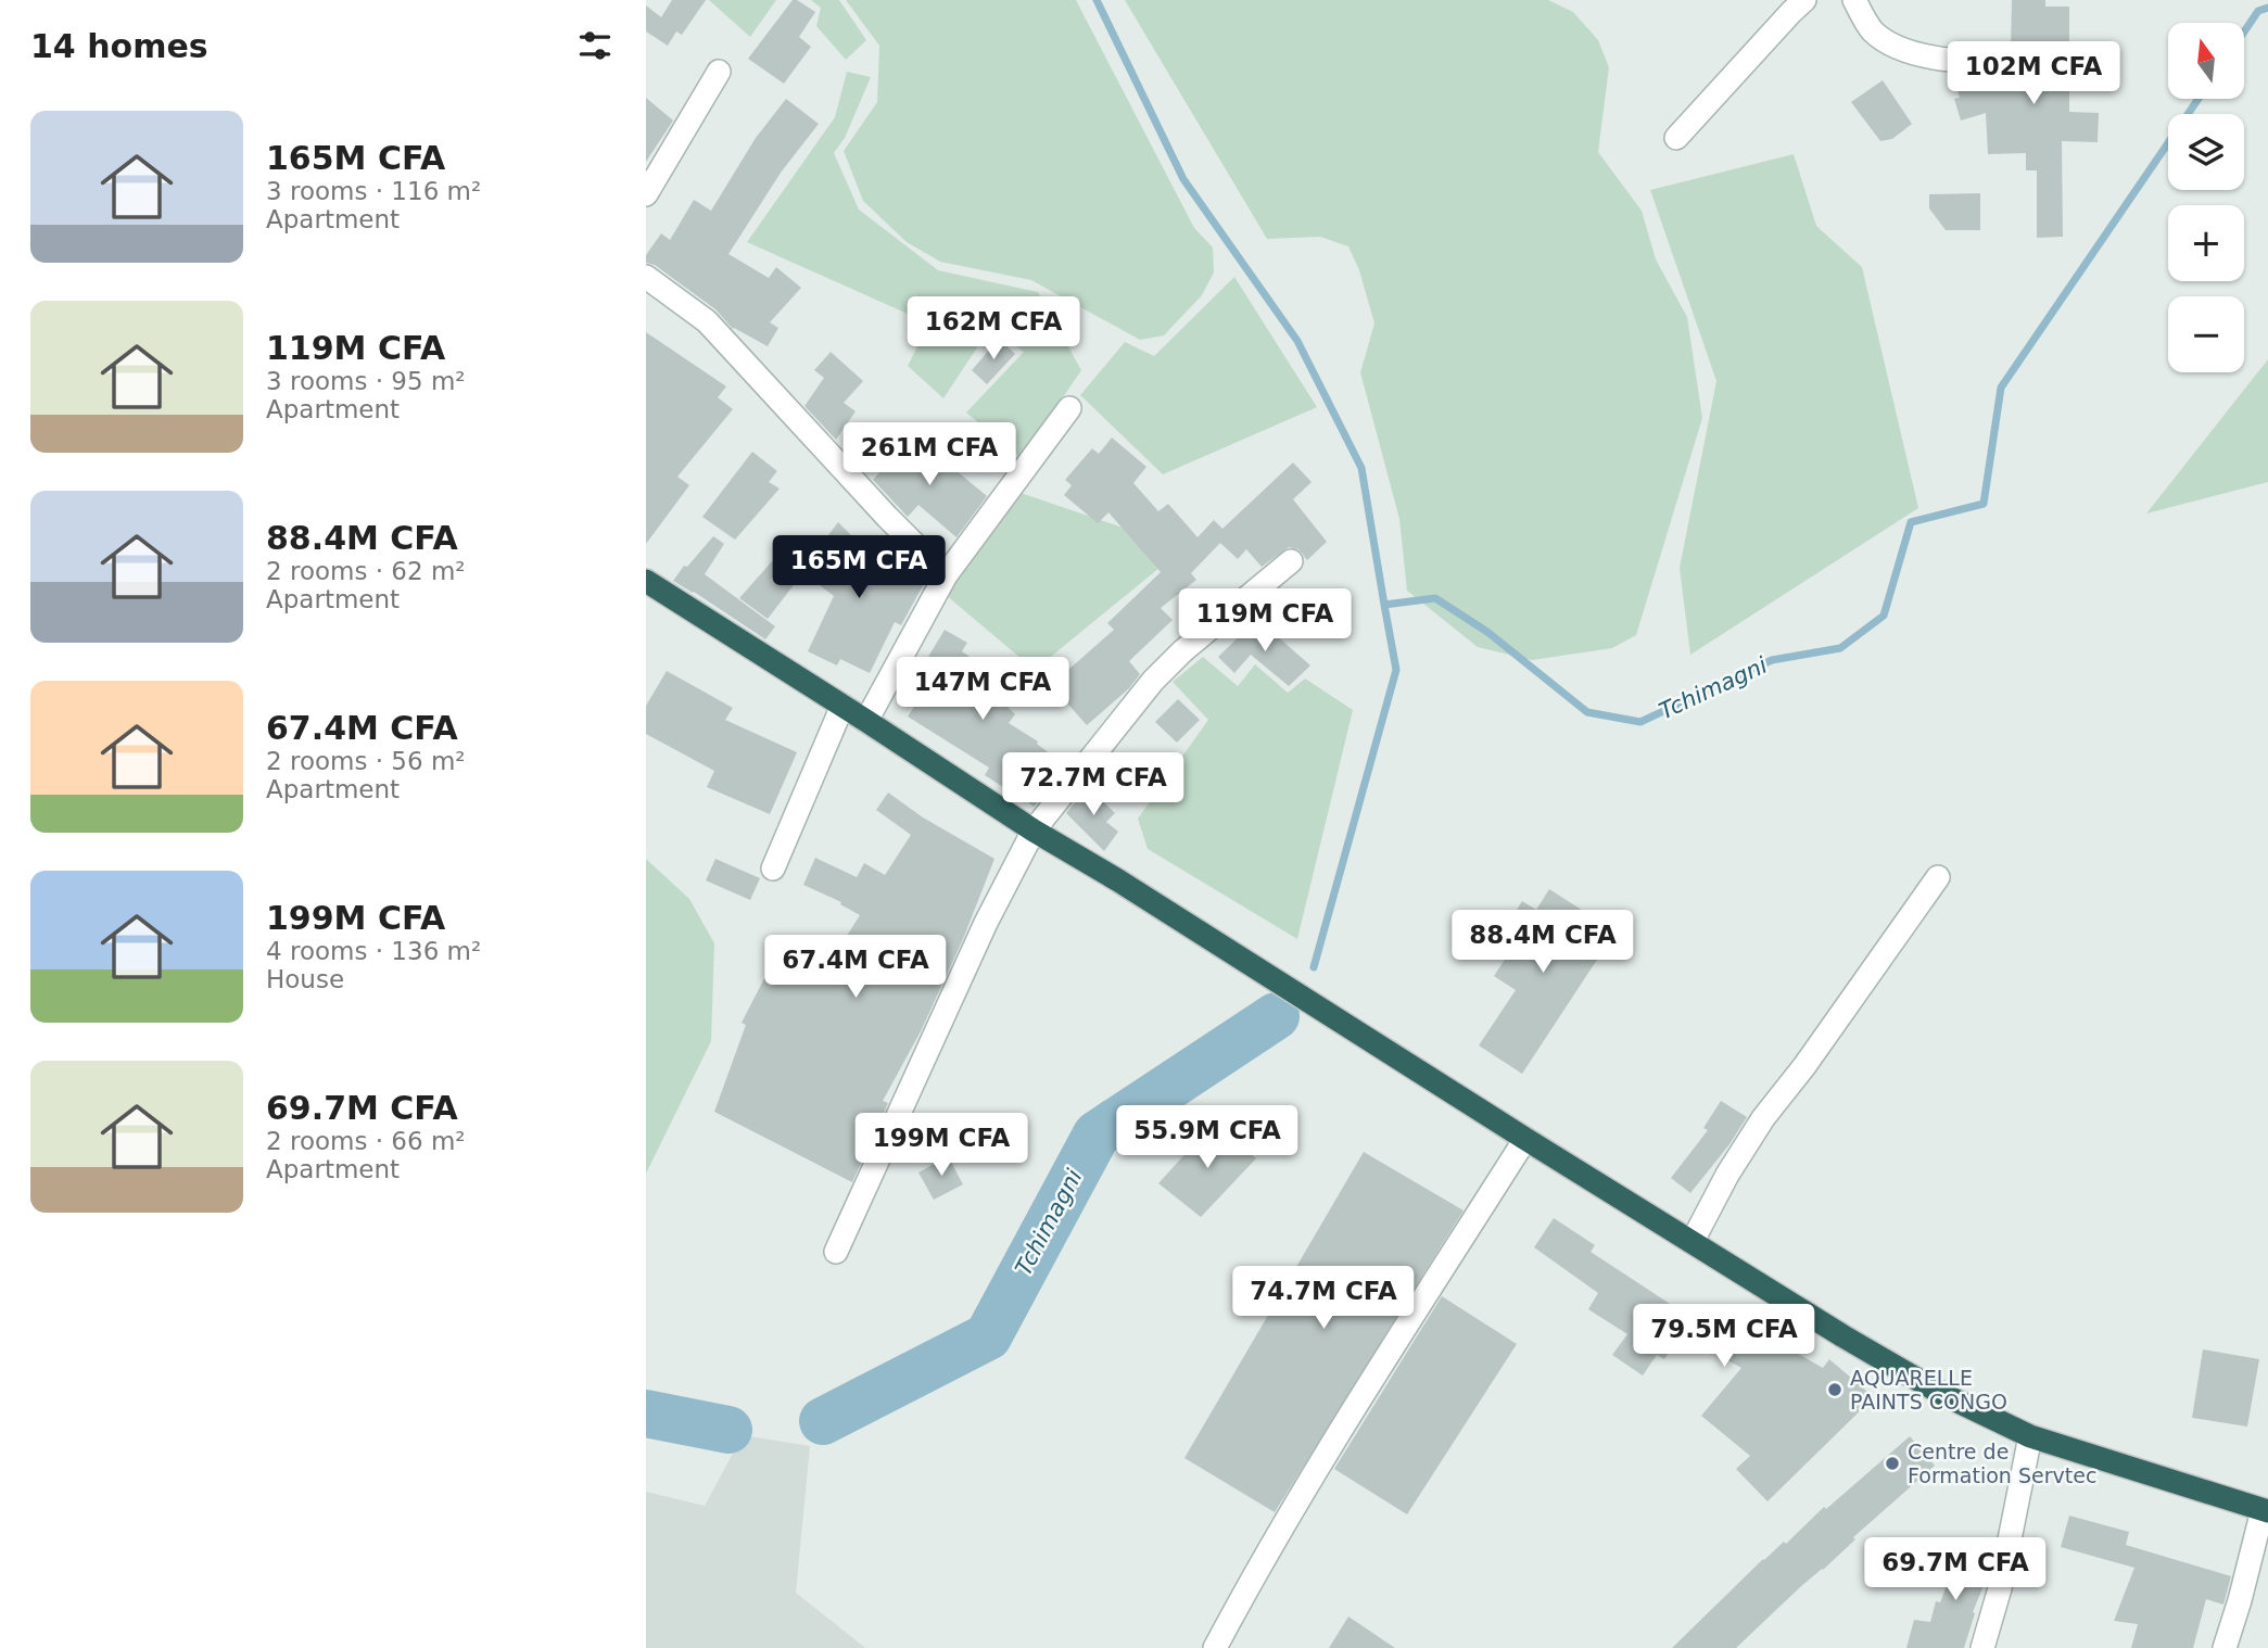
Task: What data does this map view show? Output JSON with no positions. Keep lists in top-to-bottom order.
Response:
{
  "water": ["Tchimagni"],
  "places": ["AQUARELLE PAINTS CONGO", "Centre de Formation Servtec"],
  "north": "top",
  "page": {
    "heading": "14 homes",
    "map_buttons": ["+", "−"],
    "price": [
      "102M CFA",
      "162M CFA",
      "261M CFA",
      "165M CFA",
      "119M CFA",
      "147M CFA",
      "72.7M CFA",
      "88.4M CFA",
      "67.4M CFA",
      "55.9M CFA",
      "199M CFA",
      "74.7M CFA",
      "79.5M CFA",
      "69.7M CFA"
    ],
    "list": [
      {
        "name": "165M CFA",
        "note": "3 rooms · 116 m² · Apartment"
      },
      {
        "name": "119M CFA",
        "note": "3 rooms · 95 m² · Apartment"
      },
      {
        "name": "88.4M CFA",
        "note": "2 rooms · 62 m² · Apartment"
      },
      {
        "name": "67.4M CFA",
        "note": "2 rooms · 56 m² · Apartment"
      },
      {
        "name": "199M CFA",
        "note": "4 rooms · 136 m² · House"
      },
      {
        "name": "69.7M CFA",
        "note": "2 rooms · 66 m² · Apartment"
      }
    ]
  }
}
